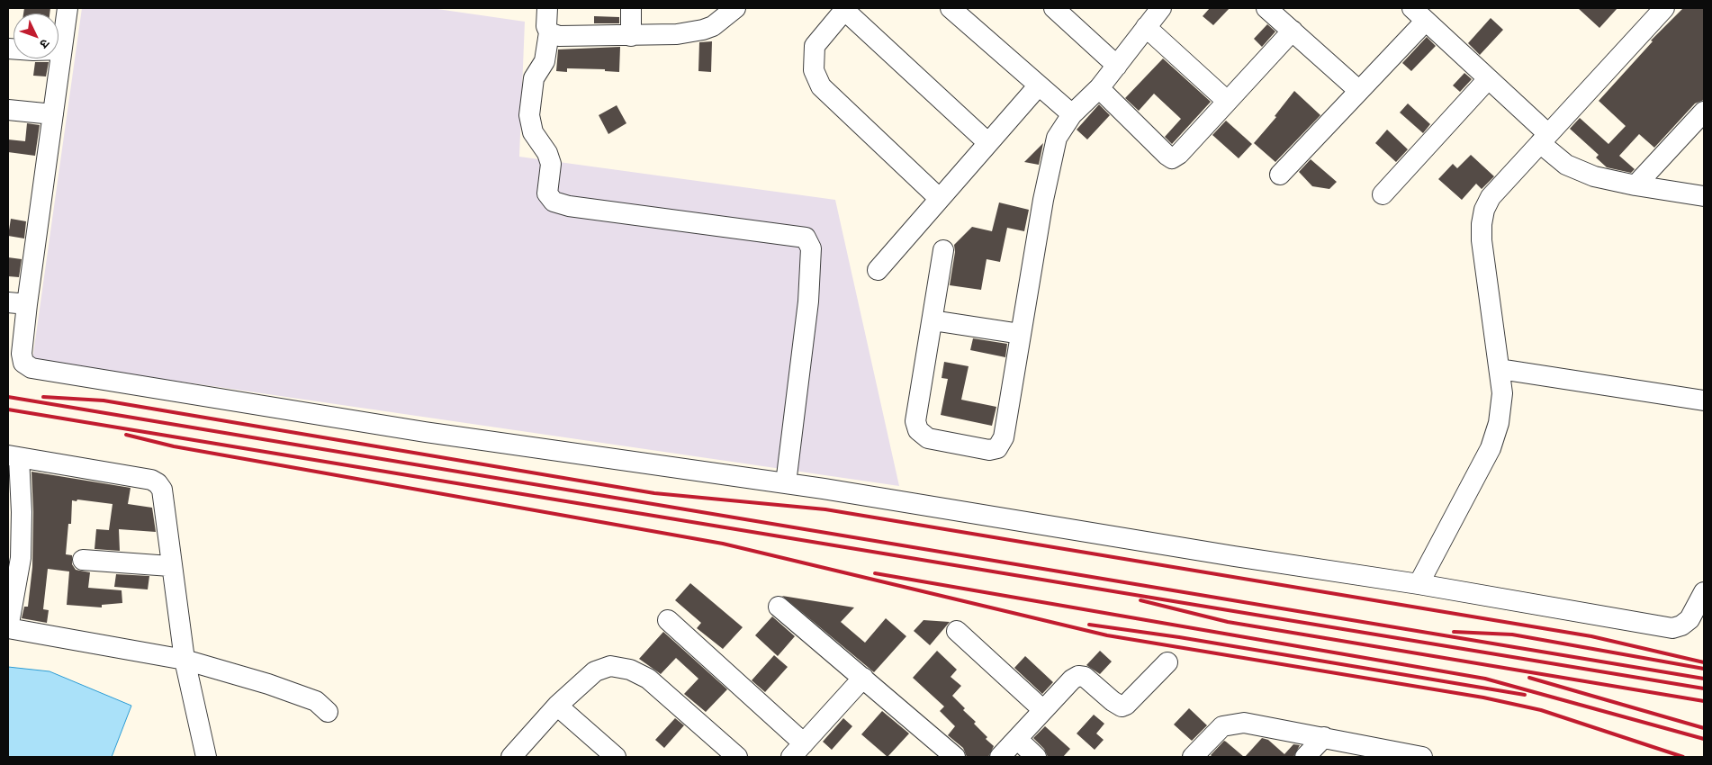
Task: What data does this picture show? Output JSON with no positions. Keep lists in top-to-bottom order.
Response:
{
  "north": "bottom right"
}
